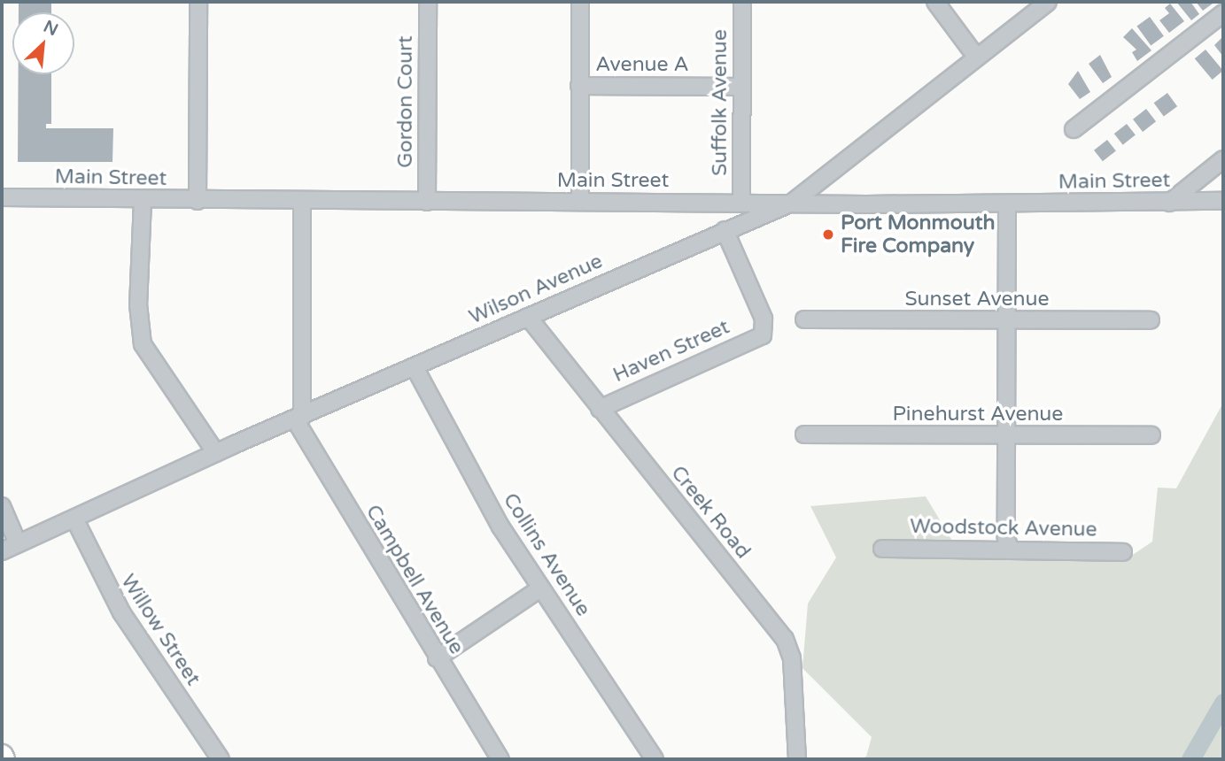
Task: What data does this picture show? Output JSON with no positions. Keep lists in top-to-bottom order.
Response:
{
  "streets": {
    "street": [
      "Avenue A",
      "Gordon Court",
      "Suffolk Avenue",
      "Main Street",
      "Wilson Avenue",
      "Sunset Avenue",
      "Haven Street",
      "Pinehurst Avenue",
      "Creek Road",
      "Woodstock Avenue",
      "Collins Avenue",
      "Campbell Avenue",
      "Willow Street"
    ]
  },
  "crossings": [
    ["Avenue A", "Suffolk Avenue"],
    ["Gordon Court", "Main Street"],
    ["Suffolk Avenue", "Main Street"],
    ["Main Street", "Wilson Avenue"],
    ["Wilson Avenue", "Haven Street"],
    ["Wilson Avenue", "Creek Road"],
    ["Wilson Avenue", "Collins Avenue"],
    ["Wilson Avenue", "Campbell Avenue"],
    ["Wilson Avenue", "Willow Street"],
    ["Haven Street", "Creek Road"]
  ],
  "places": ["Port Monmouth Fire Company"],
  "north": "top right"
}
